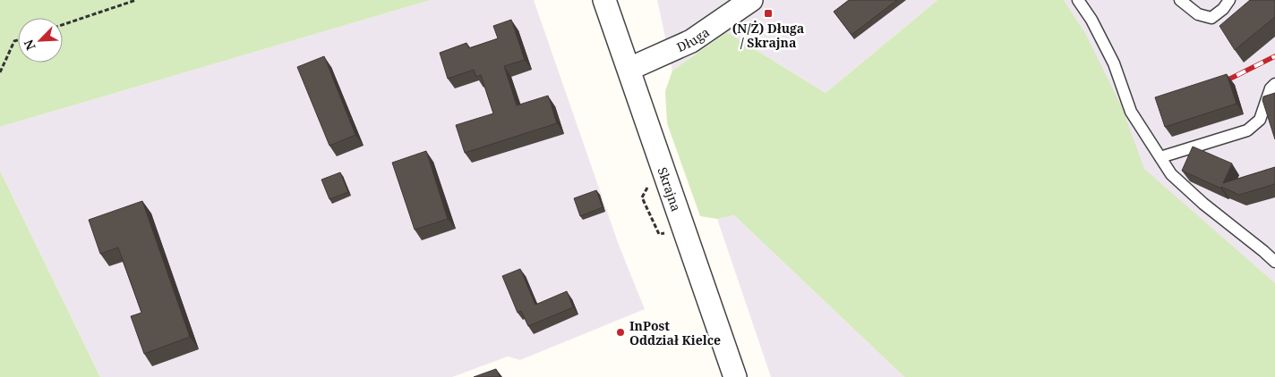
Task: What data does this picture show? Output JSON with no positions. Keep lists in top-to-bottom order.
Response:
{
  "streets": {
    "street": ["Długa", "Skrajna"]
  },
  "crossings": [
    ["Długa", "Skrajna"]
  ],
  "places": {
    "transit": ["(N/Ż) Długa / Skrajna"],
    "other": ["InPost Oddział Kielce"]
  },
  "north": "bottom left"
}
